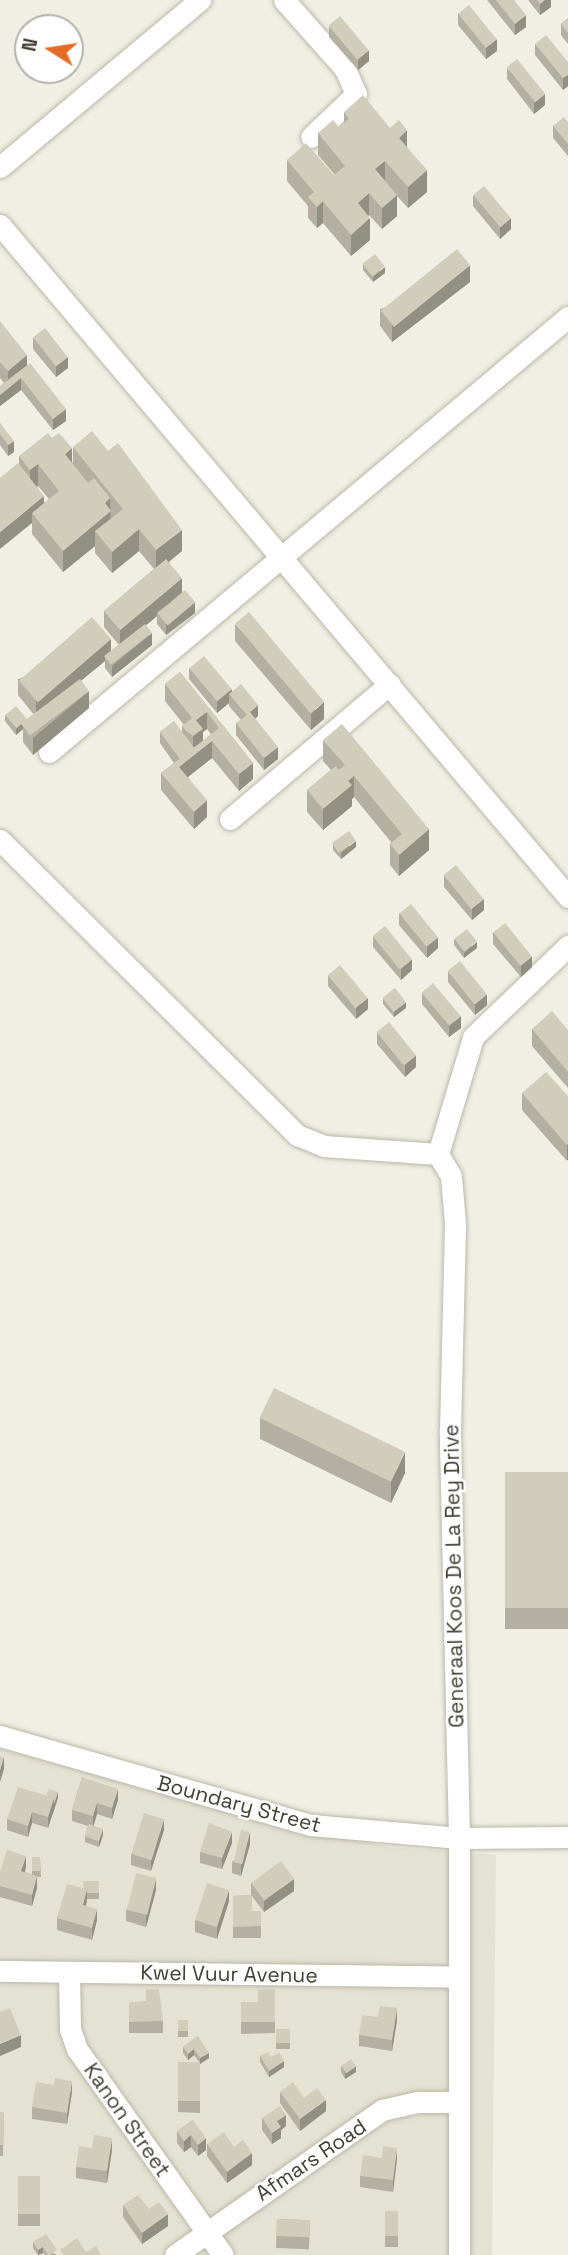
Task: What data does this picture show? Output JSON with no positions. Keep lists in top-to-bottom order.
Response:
{
  "streets": {
    "street": [
      "Generaal Koos De La Rey Drive",
      "Boundary Street",
      "Kwel Vuur Avenue",
      "Kanon Street",
      "Afmars Road"
    ]
  },
  "crossings": [
    ["Generaal Koos De La Rey Drive", "Boundary Street"],
    ["Generaal Koos De La Rey Drive", "Kwel Vuur Avenue"],
    ["Generaal Koos De La Rey Drive", "Afmars Road"],
    ["Kwel Vuur Avenue", "Kanon Street"],
    ["Kanon Street", "Afmars Road"]
  ],
  "north": "left"
}
